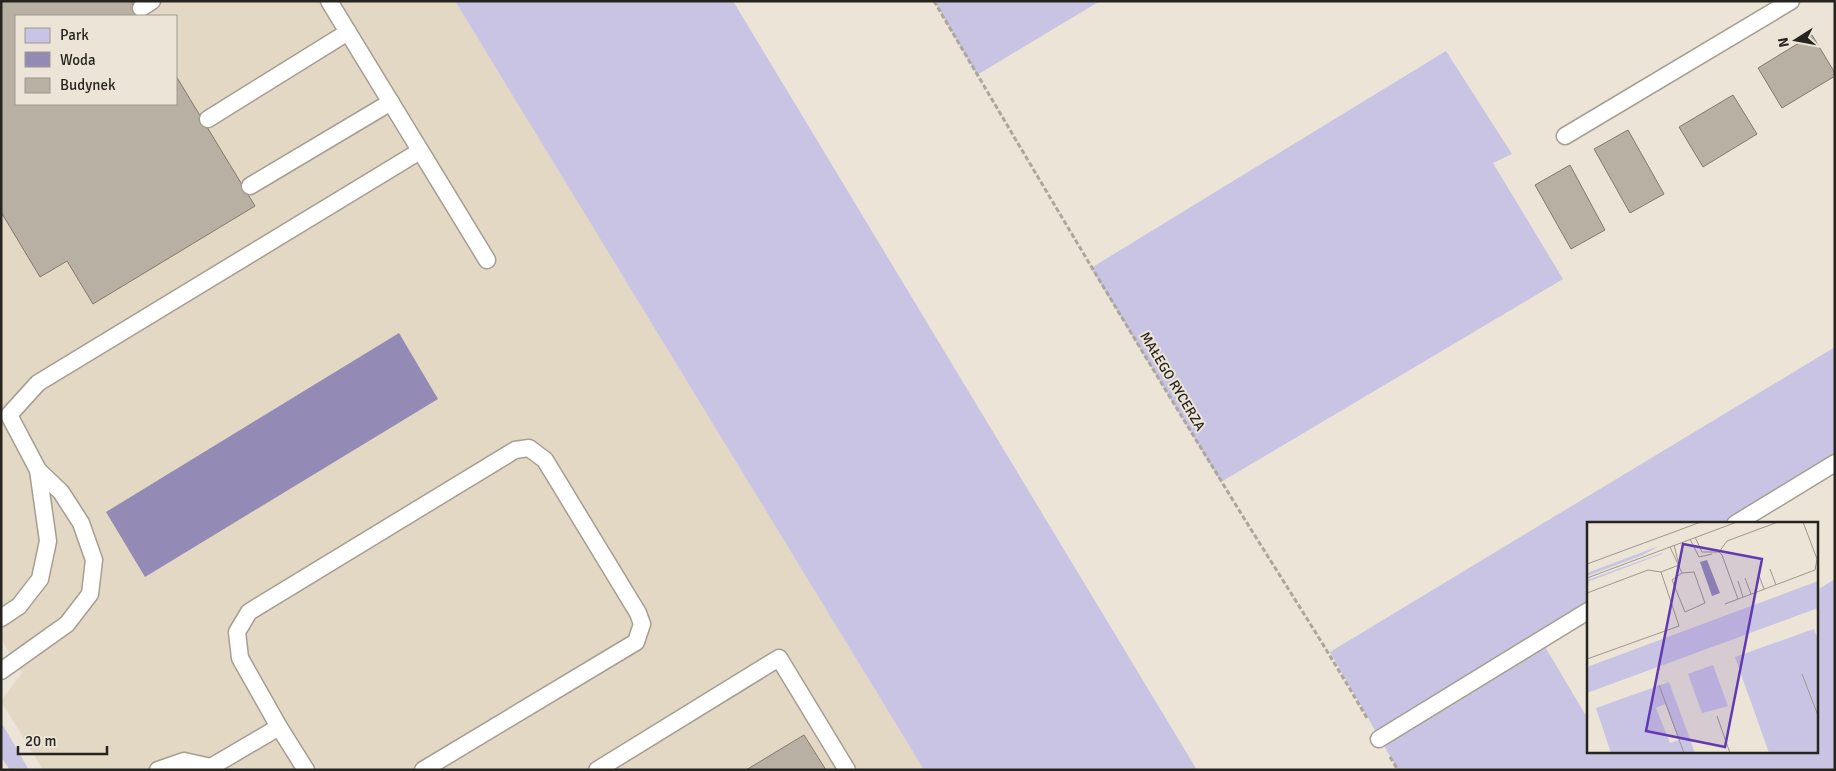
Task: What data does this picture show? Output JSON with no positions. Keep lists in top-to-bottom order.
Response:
{
  "streets": {
    "path": ["MAŁEGO RYCERZA"]
  },
  "legend": ["Park", "Woda", "Budynek"],
  "scale_bar": "20 m",
  "north": "left"
}
